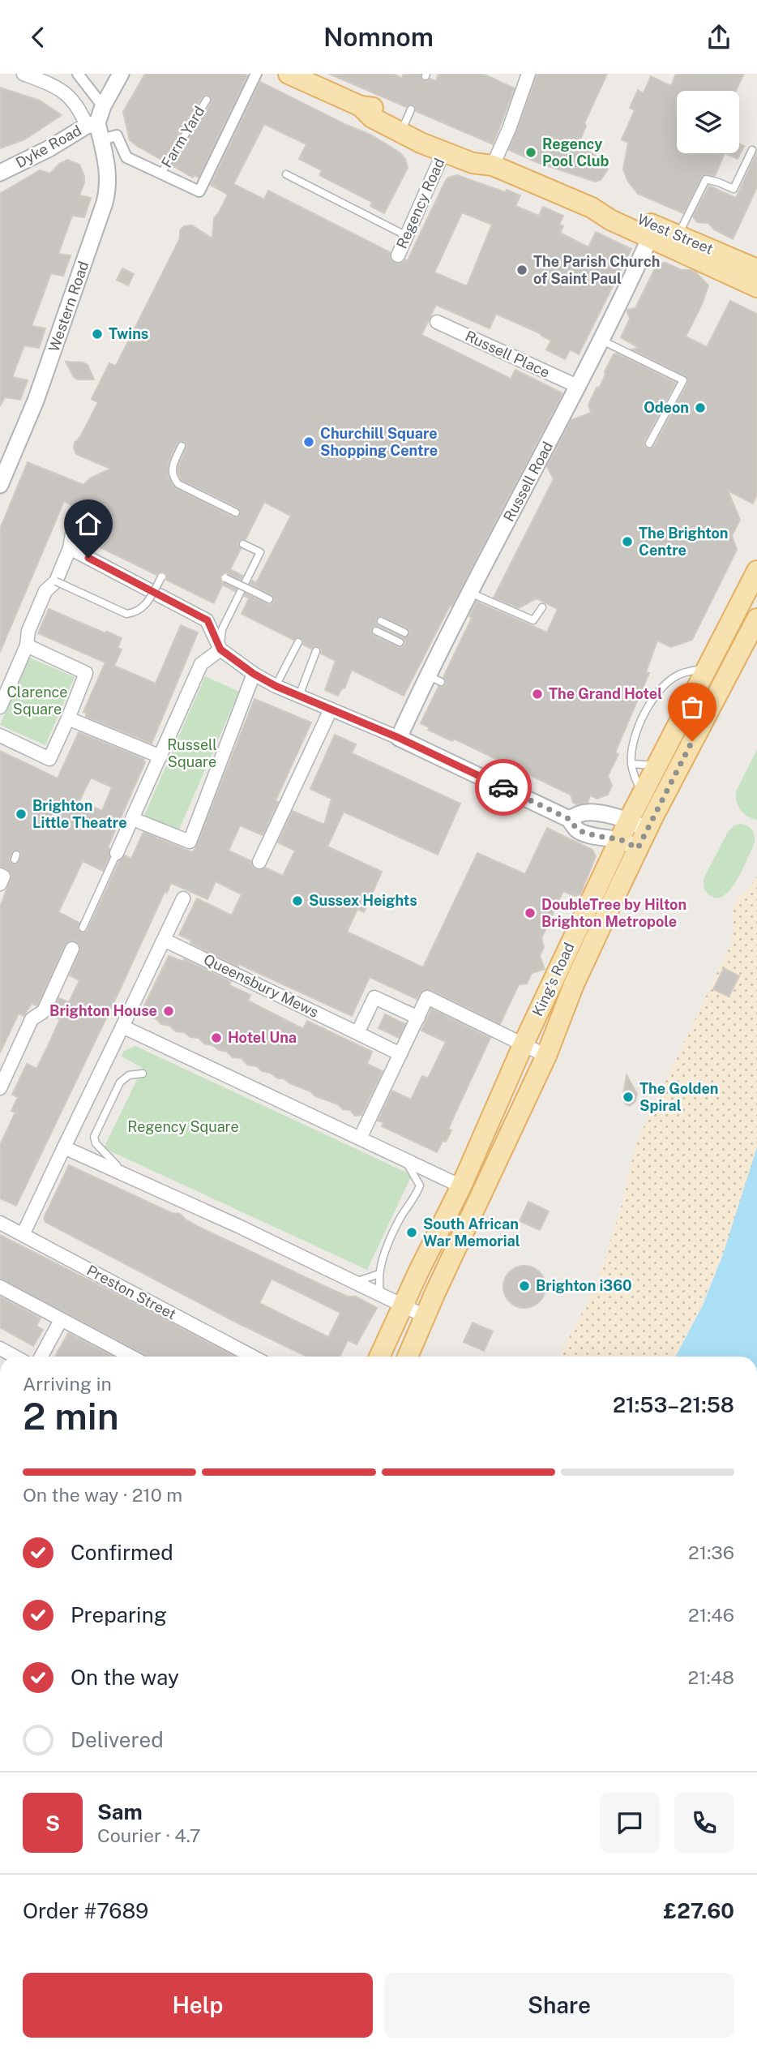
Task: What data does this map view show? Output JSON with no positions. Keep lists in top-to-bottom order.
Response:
{
  "streets": {
    "main road": ["West Street", "King's Road"],
    "street": [
      "Dyke Road",
      "Regency Road",
      "Western Road",
      "Russell Place",
      "Russell Road",
      "Queensbury Mews",
      "Preston Street"
    ],
    "lane": ["Farm Yard"]
  },
  "crossings": [
    ["Dyke Road", "Western Road"],
    ["Regency Road", "West Street"],
    ["West Street", "Russell Road"],
    ["Russell Place", "Russell Road"]
  ],
  "parks": ["Clarence Square", "Russell Square", "Regency Square"],
  "places": [
    "Regency Pool Club",
    "The Parish Church of Saint Paul",
    "Twins",
    "Odeon",
    "Churchill Square Shopping Centre",
    "The Brighton Centre",
    "The Grand Hotel",
    "Brighton Little Theatre",
    "Sussex Heights",
    "DoubleTree by Hilton Brighton Metropole",
    "Brighton House",
    "Hotel Una",
    "The Golden Spiral",
    "South African War Memorial",
    "Brighton i360"
  ],
  "page": {
    "header": "Nomnom",
    "heading": ["2 min", "Arriving in", "21:53–21:58"],
    "panel": [
      "Sam",
      "Courier · 4.7",
      "Order #7689",
      "£27.60"
    ],
    "bar": "On the way · 210 m",
    "list": [
      ["Confirmed", "21:36"],
      ["Preparing", "21:46"],
      ["On the way", "21:48"],
      "Delivered"
    ],
    "round": "S",
    "buttons": ["Help", "Share"]
  }
}
